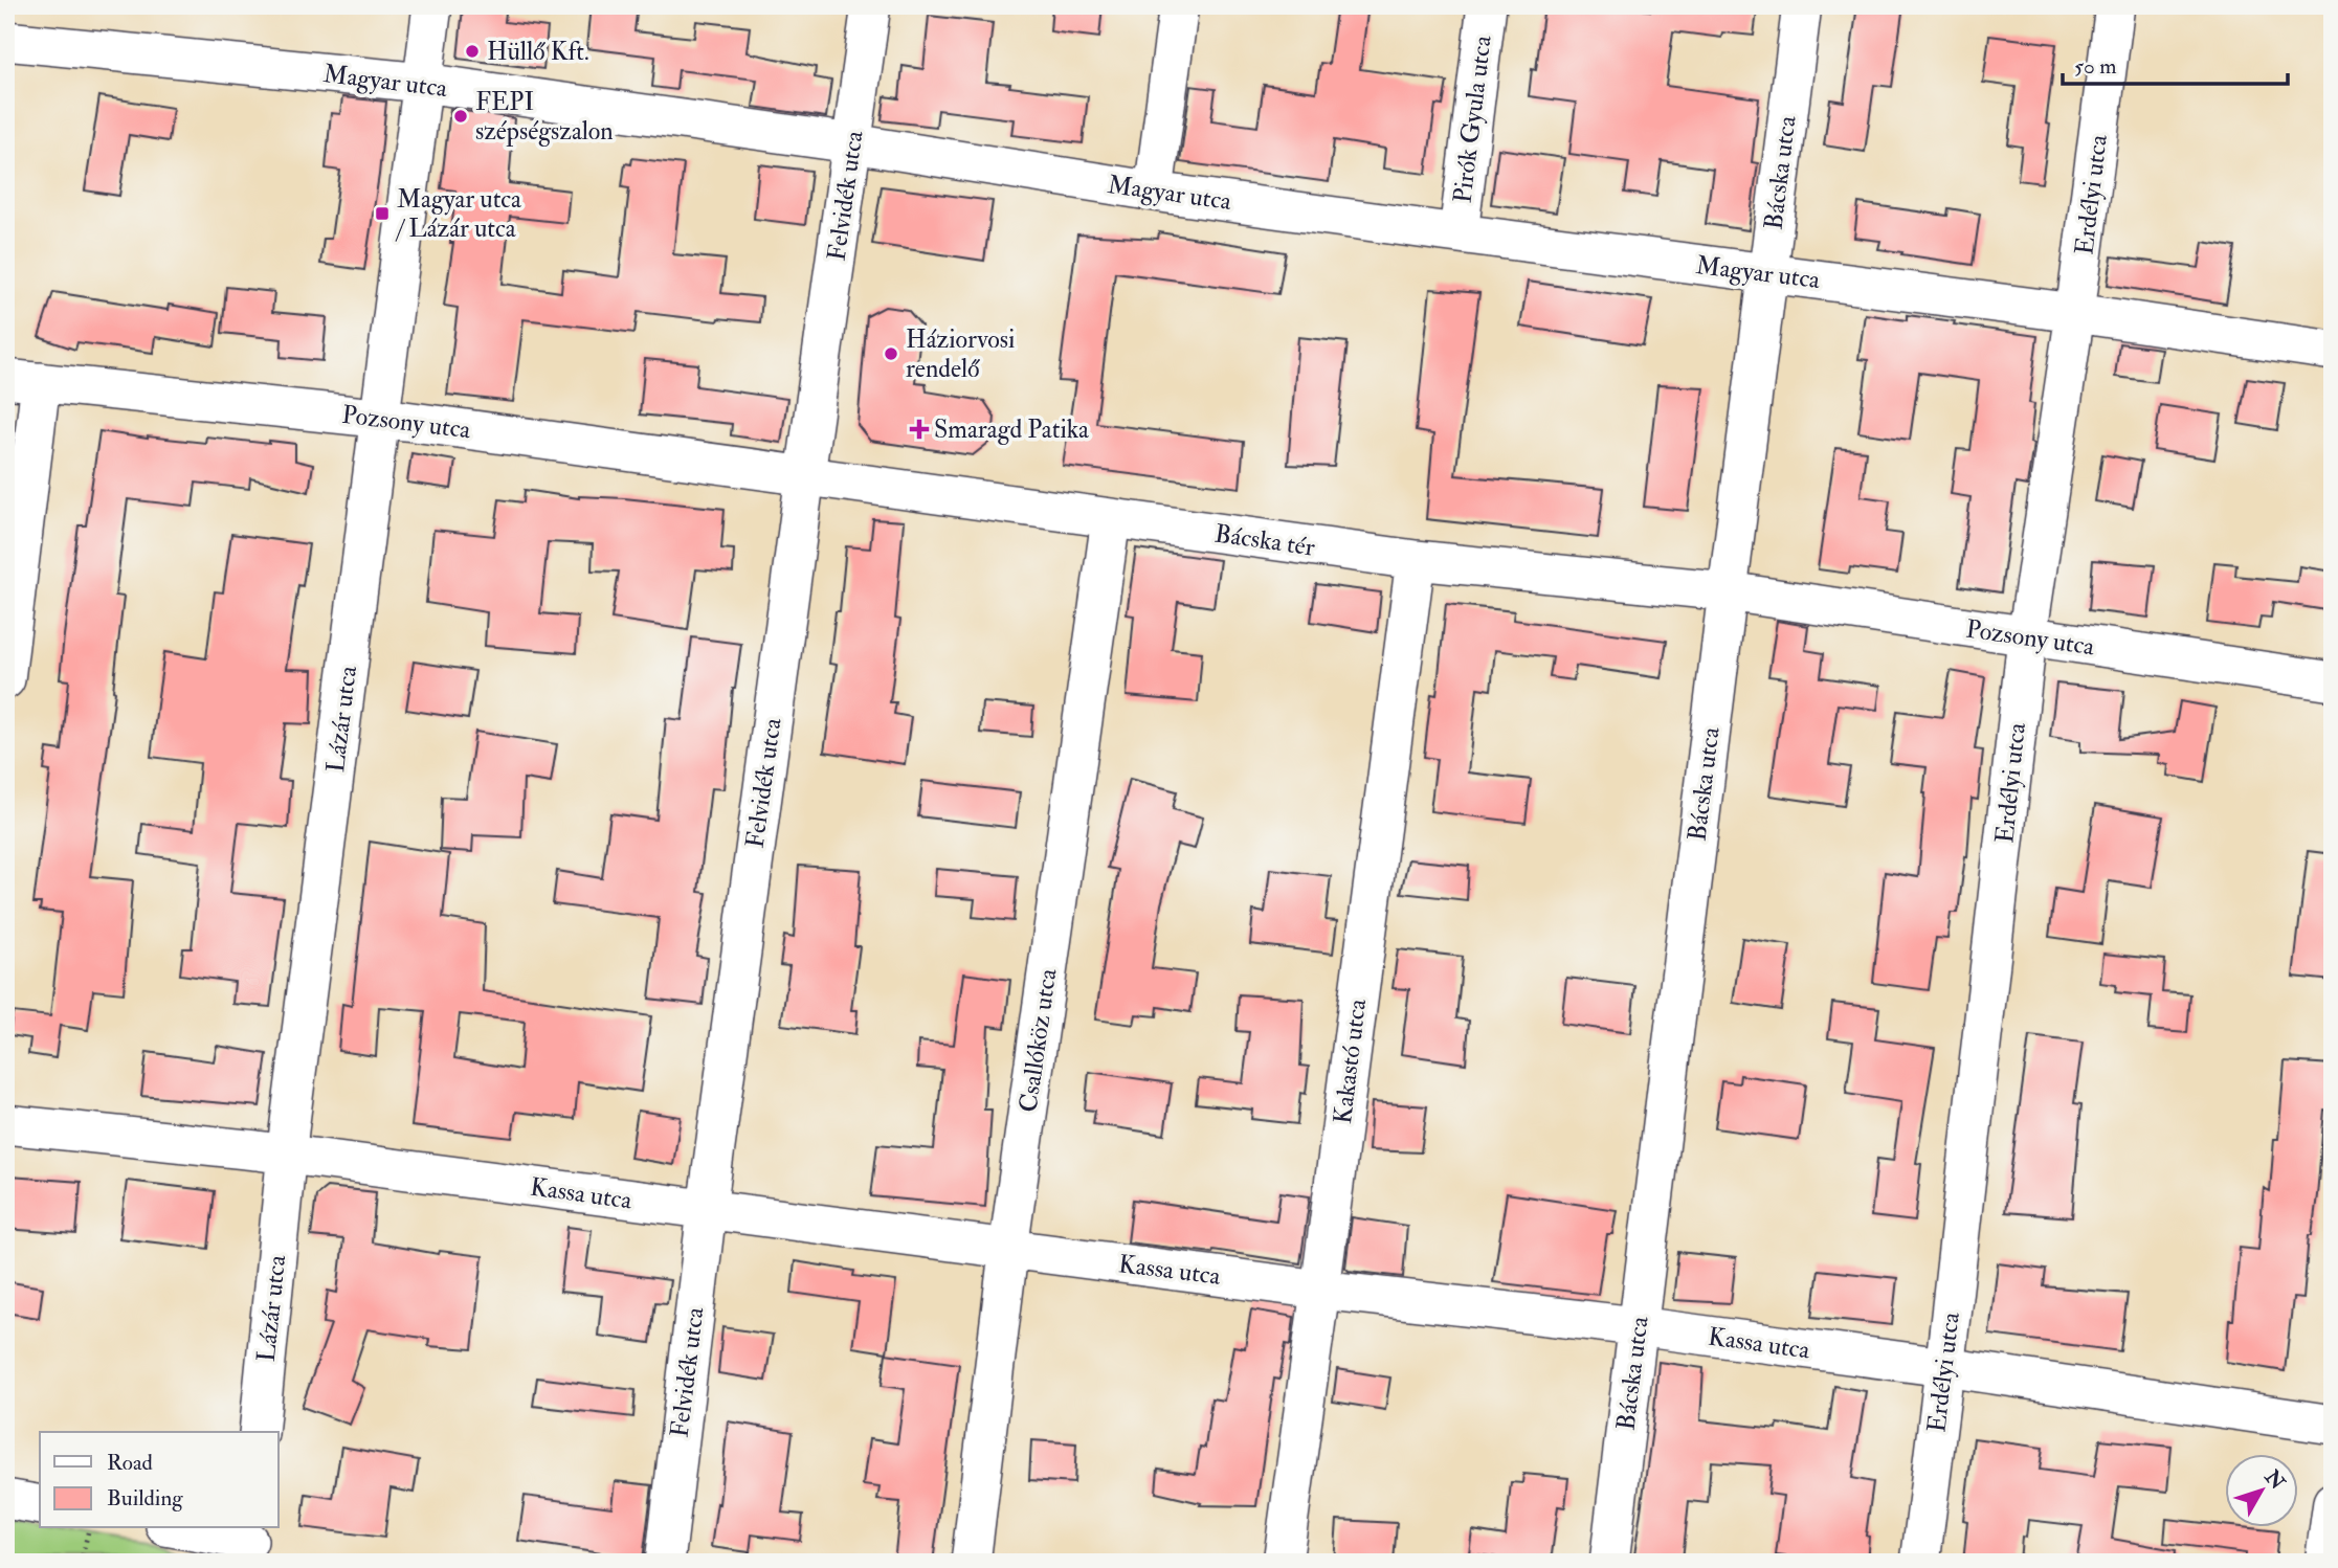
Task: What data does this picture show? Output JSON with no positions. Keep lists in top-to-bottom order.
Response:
{
  "streets": {
    "street": [
      "Magyar utca",
      "Pirók Gyula utca",
      "Bácska utca",
      "Erdélyi utca",
      "Felvidék utca",
      "Pozsony utca",
      "Bácska tér",
      "Lázár utca",
      "Csallóköz utca",
      "Kakastó utca",
      "Kassa utca"
    ]
  },
  "crossings": [
    ["Magyar utca", "Pirók Gyula utca"],
    ["Magyar utca", "Bácska utca"],
    ["Magyar utca", "Erdélyi utca"],
    ["Magyar utca", "Felvidék utca"],
    ["Magyar utca", "Lázár utca"],
    ["Bácska utca", "Pozsony utca"],
    ["Bácska utca", "Bácska tér"],
    ["Bácska utca", "Kassa utca"],
    ["Erdélyi utca", "Pozsony utca"],
    ["Erdélyi utca", "Kassa utca"],
    ["Felvidék utca", "Pozsony utca"],
    ["Felvidék utca", "Bácska tér"],
    ["Felvidék utca", "Kassa utca"],
    ["Pozsony utca", "Bácska tér"],
    ["Pozsony utca", "Lázár utca"],
    ["Bácska tér", "Csallóköz utca"],
    ["Bácska tér", "Kakastó utca"],
    ["Lázár utca", "Kassa utca"],
    ["Csallóköz utca", "Kassa utca"],
    ["Kakastó utca", "Kassa utca"]
  ],
  "places": {
    "other": ["Hüllő Kft.", "FEPI szépségszalon", "Háziorvosi rendelő"],
    "transit": ["Magyar utca / Lázár utca"],
    "health": ["Smaragd Patika"]
  },
  "legend": ["Road", "Building"],
  "scale_bar": "50 m",
  "north": "top right"
}
